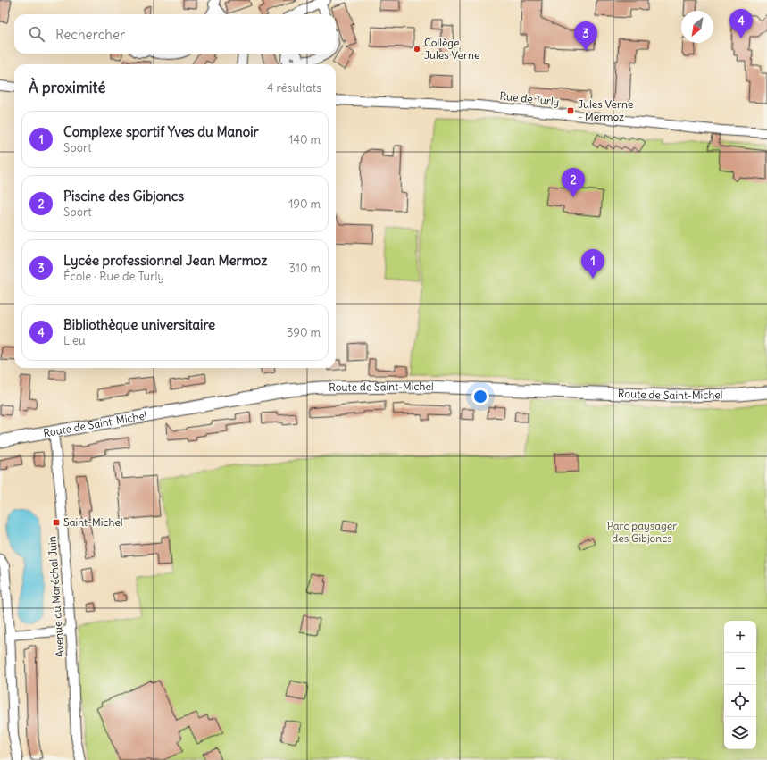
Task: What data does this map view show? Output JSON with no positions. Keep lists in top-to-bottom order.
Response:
{
  "streets": {
    "street": ["Rue de Turly", "Route de Saint-Michel", "Avenue du Maréchal Juin"]
  },
  "crossings": [
    ["Route de Saint-Michel", "Avenue du Maréchal Juin"]
  ],
  "parks": ["Parc paysager des Gibjoncs"],
  "places": {
    "other": ["Collège Jules Verne"],
    "transit": ["Jules Verne - Mermoz", "Saint-Michel"]
  },
  "north": "bottom left",
  "page": {
    "pins": [
      "4",
      "3",
      "2",
      "1"
    ],
    "search": "Rechercher",
    "heading": ["À proximité", "4 résultats"],
    "list": [
      {
        "mark": "1",
        "name": "Complexe sportif Yves du Manoir",
        "note": "Sport",
        "value": "140 m"
      },
      {
        "mark": "2",
        "name": "Piscine des Gibjoncs",
        "note": "Sport",
        "value": "190 m"
      },
      {
        "mark": "3",
        "name": "Lycée professionnel Jean Mermoz",
        "note": "École · Rue de Turly",
        "value": "310 m"
      },
      {
        "mark": "4",
        "name": "Bibliothèque universitaire",
        "note": "Lieu",
        "value": "390 m"
      }
    ],
    "map_buttons": ["+", "−"]
  }
}
